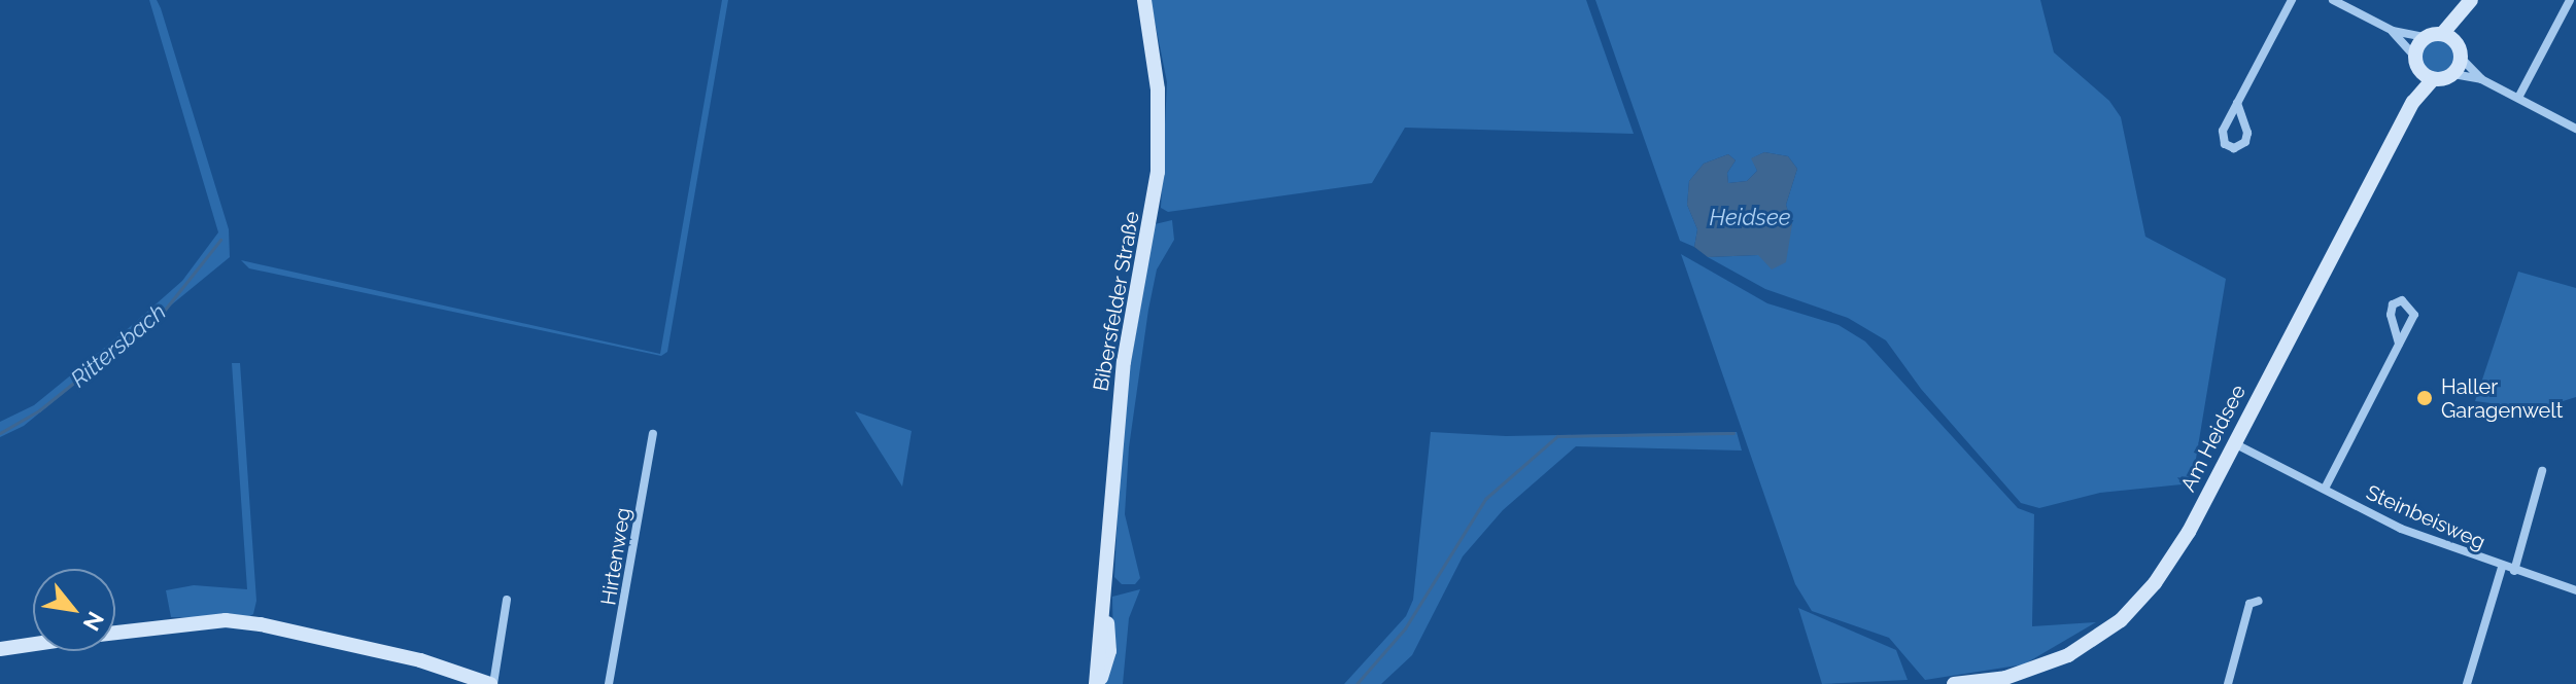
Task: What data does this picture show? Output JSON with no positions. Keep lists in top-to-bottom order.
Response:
{
  "streets": {
    "street": [
      "Bibersfelder Straße",
      "Am Heidsee",
      "Steinbeisweg",
      "Hirtenweg"
    ]
  },
  "crossings": [
    ["Am Heidsee", "Steinbeisweg"]
  ],
  "water": ["Heidsee", "Rittersbach"],
  "places": ["Haller Garagenwelt"],
  "north": "bottom right"
}
